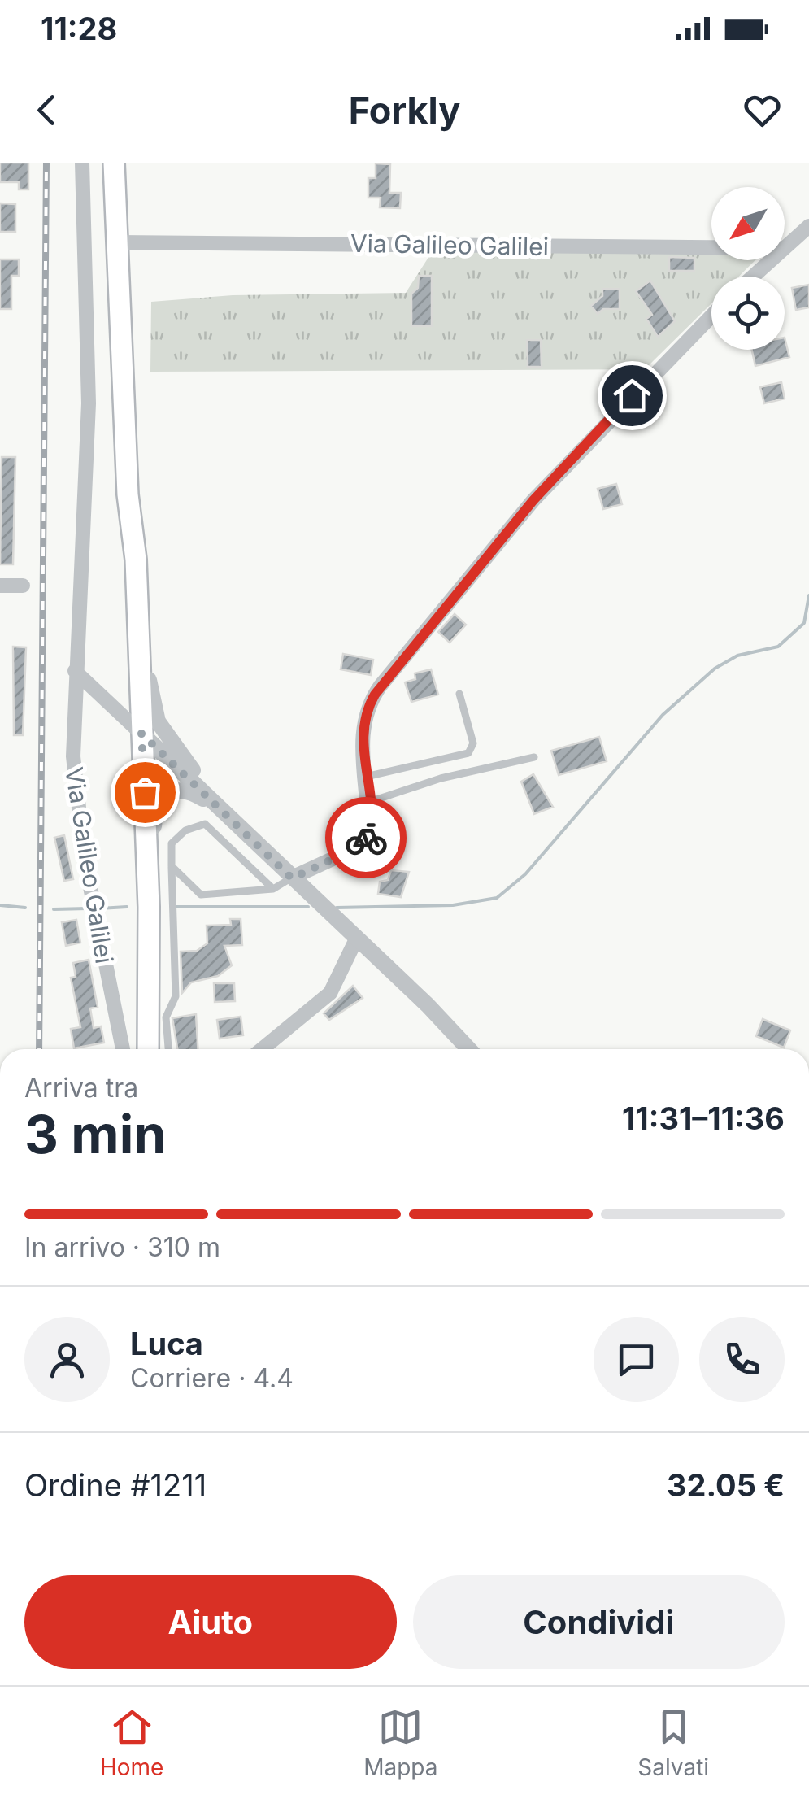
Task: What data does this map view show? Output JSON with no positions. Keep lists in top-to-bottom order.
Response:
{
  "streets": {
    "main road": ["Via Galileo Galilei"]
  },
  "north": "bottom left",
  "page": {
    "status": "11:28",
    "header": "Forkly",
    "heading": ["3 min", "Arriva tra", "11:31–11:36"],
    "panel": [
      "Luca",
      "Corriere · 4.4",
      "Ordine #1211",
      "32.05 €"
    ],
    "bar": "In arrivo · 310 m",
    "buttons": ["Aiuto", "Condividi"],
    "tabs": ["Home", "Mappa", "Salvati"]
  }
}
